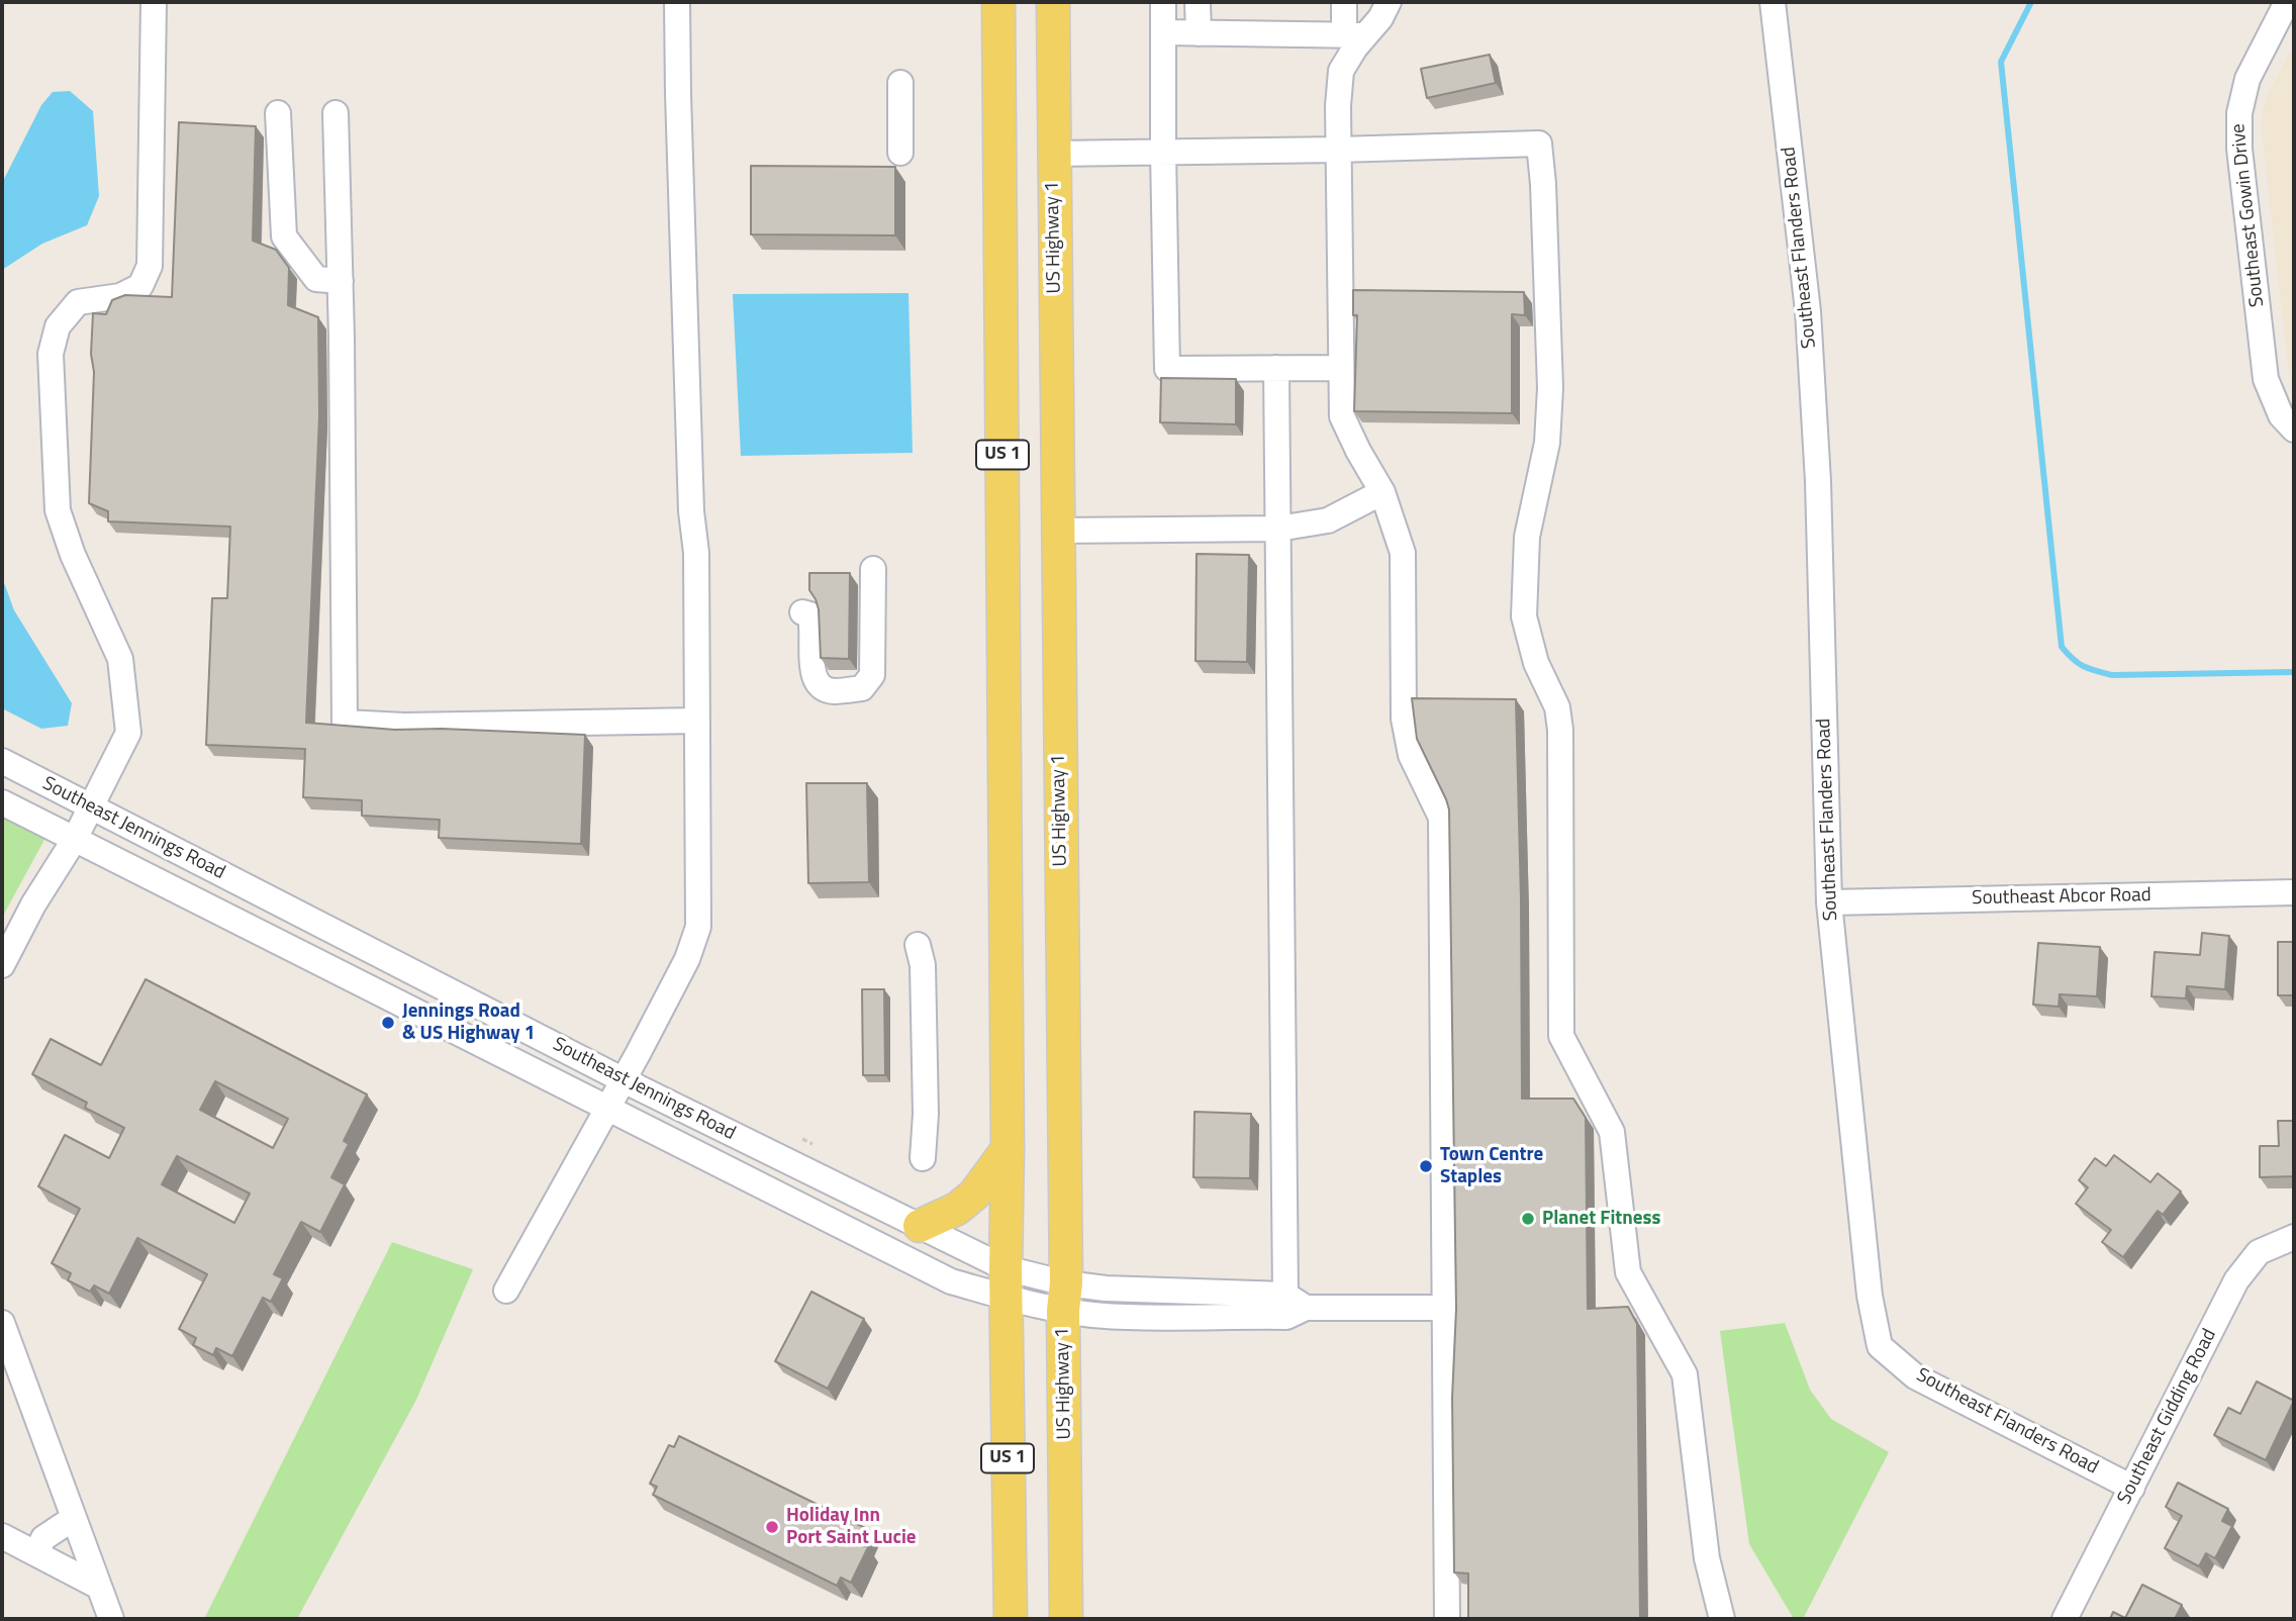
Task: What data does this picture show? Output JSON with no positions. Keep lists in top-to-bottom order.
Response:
{
  "streets": {
    "main road": ["US Highway 1", "US 1"],
    "street": [
      "Southeast Gowin Drive",
      "Southeast Flanders Road",
      "Southeast Jennings Road",
      "Southeast Abcor Road",
      "Southeast Gidding Road"
    ]
  },
  "crossings": [
    ["US Highway 1", "Southeast Jennings Road"],
    ["Southeast Flanders Road", "Southeast Abcor Road"],
    ["Southeast Flanders Road", "Southeast Gidding Road"],
    ["US 1", "Southeast Jennings Road"]
  ],
  "places": [
    "Jennings Road & US Highway 1",
    "Town Centre Staples",
    "Planet Fitness",
    "Holiday Inn Port Saint Lucie"
  ]
}
